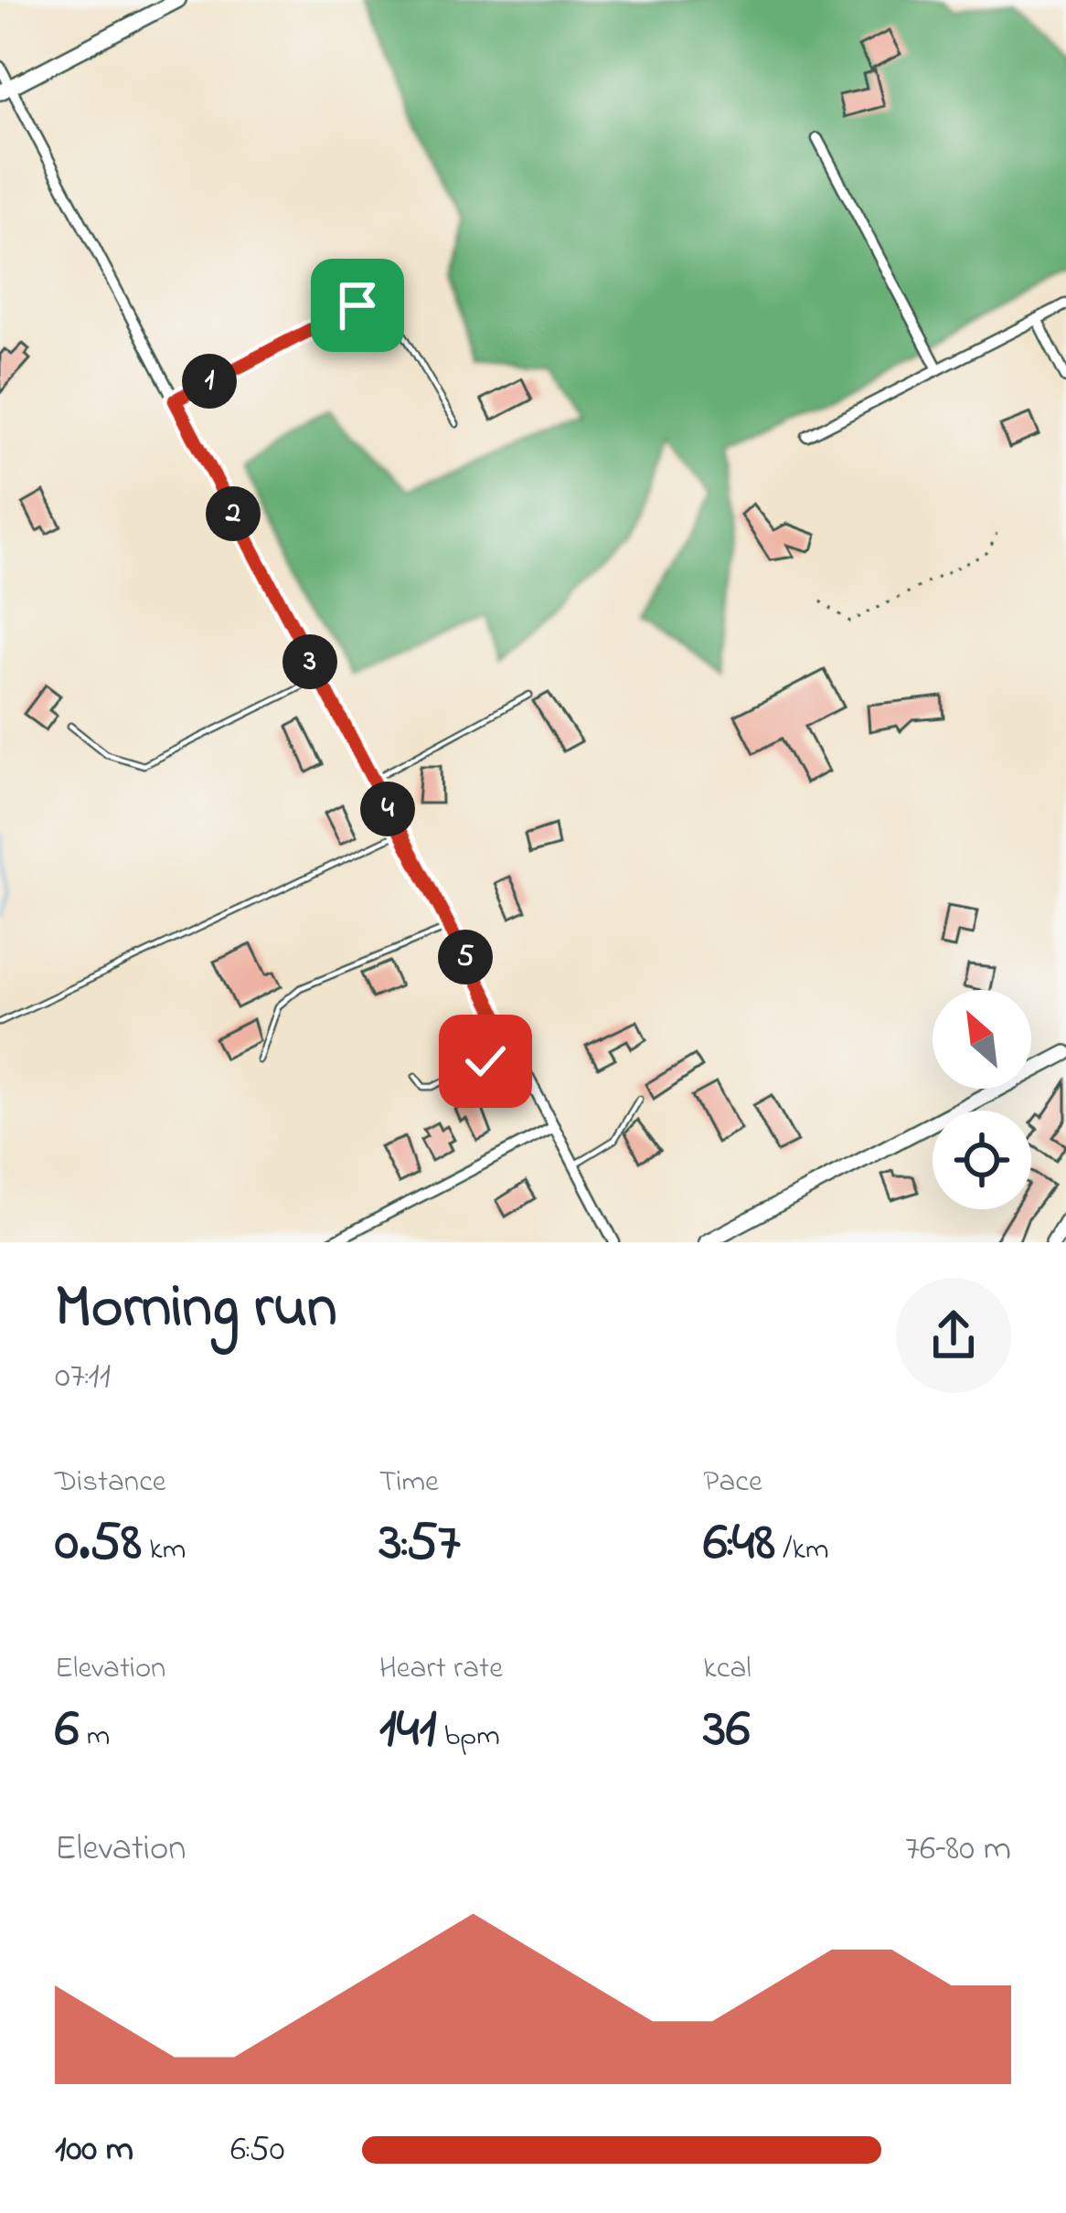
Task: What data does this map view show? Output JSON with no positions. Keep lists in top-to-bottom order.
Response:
{
  "north": "top left",
  "page": {
    "pins": [
      "1",
      "2",
      "3",
      "4",
      "5"
    ],
    "heading": ["Morning run", "07:11"],
    "stats": [
      ["Distance", "0.58 km"],
      ["Time", "3:57"],
      ["Pace", "6:48 /km"],
      ["Elevation", "6 m"],
      ["Heart rate", "141 bpm"],
      ["kcal", "36"]
    ],
    "chart": ["Elevation", "76–80 m"],
    "list": [
      {
        "name": "100 m",
        "note": "6:50"
      }
    ]
  }
}
